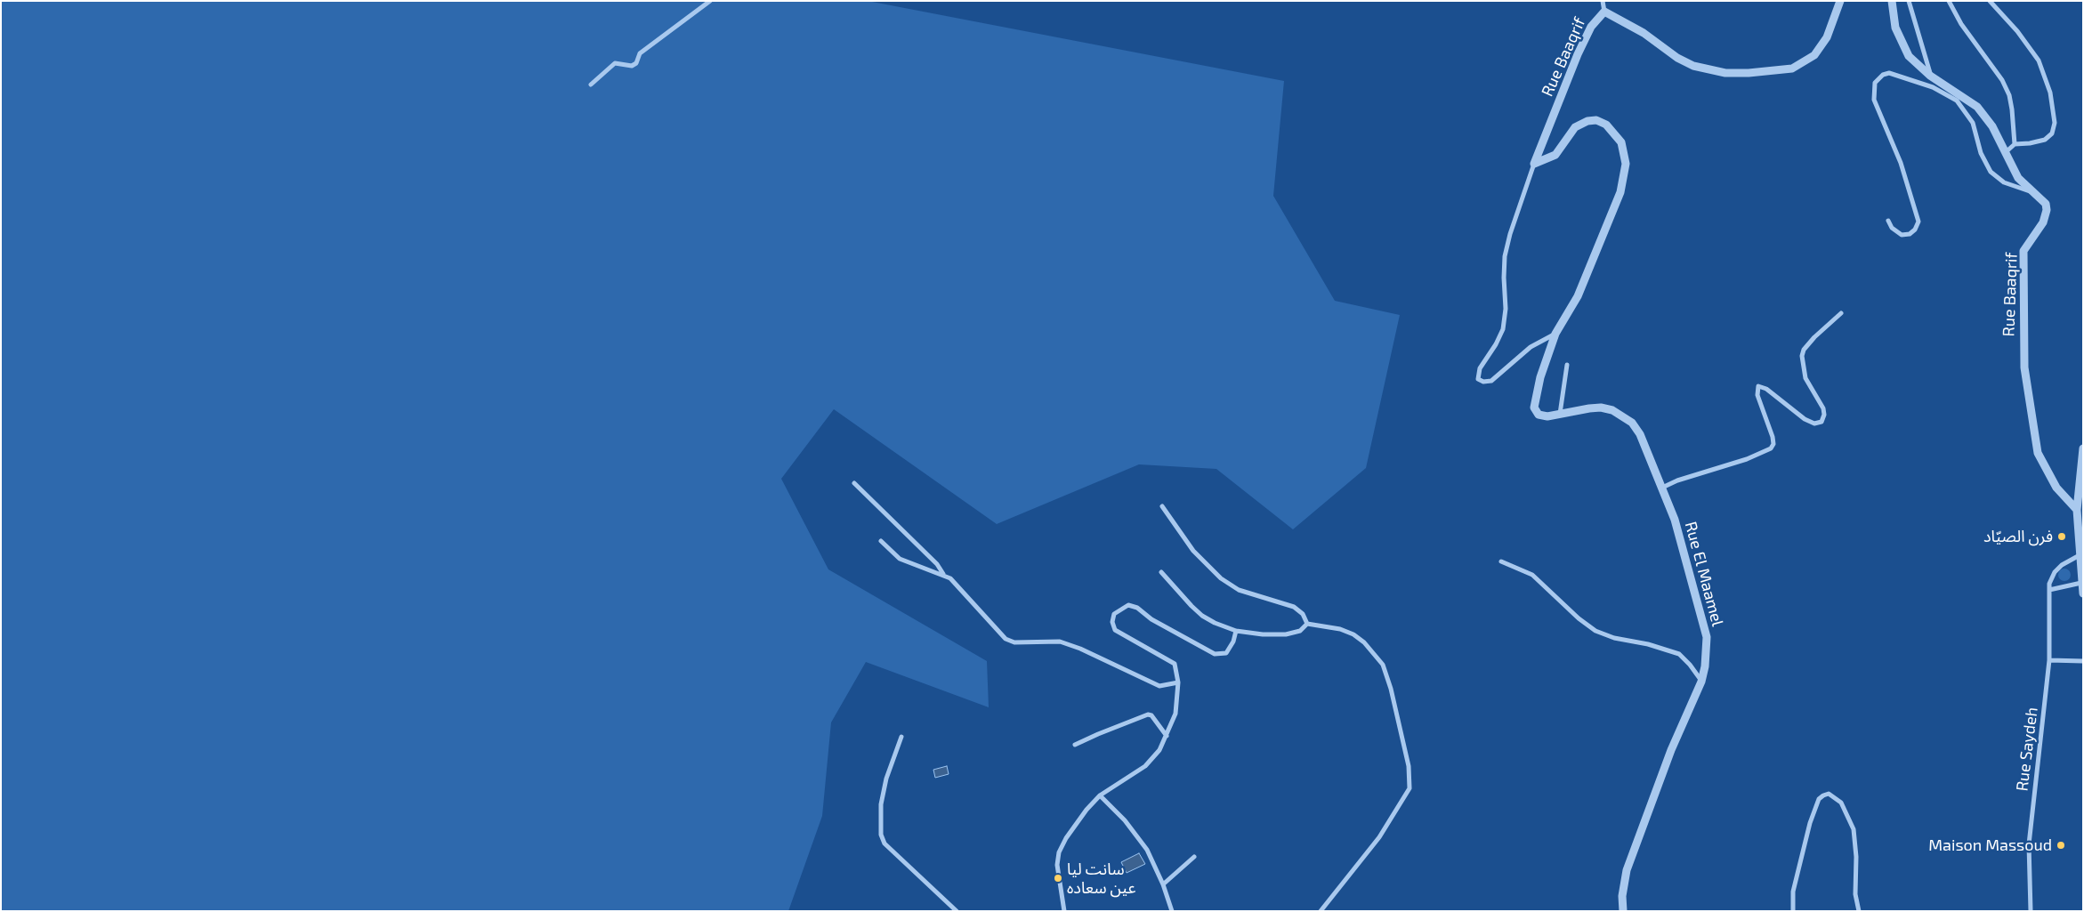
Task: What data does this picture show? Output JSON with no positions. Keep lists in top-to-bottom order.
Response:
{
  "streets": {
    "street": ["Rue Baaqrif", "Rue El Maamel", "Rue Saydeh"]
  },
  "places": ["فرن الصيّاد", "Maison Massoud", "سانت ليا عين سعاده"]
}
